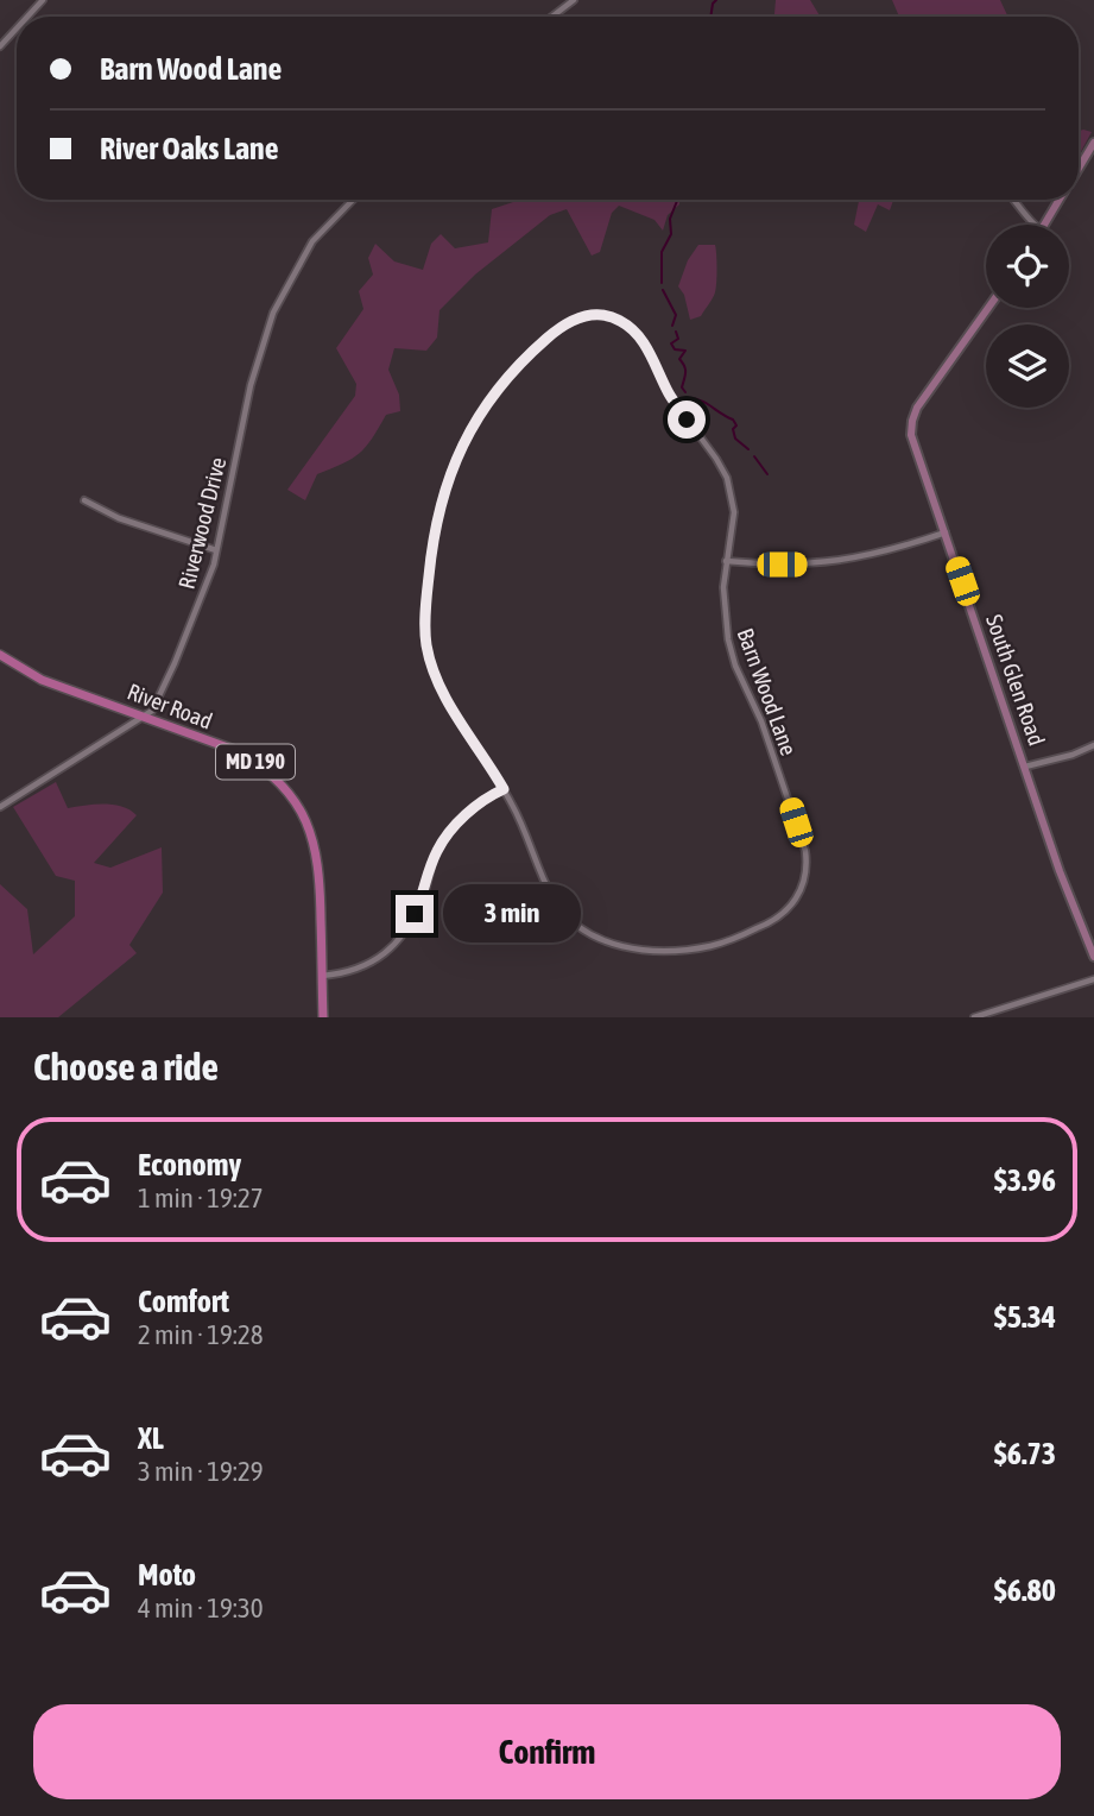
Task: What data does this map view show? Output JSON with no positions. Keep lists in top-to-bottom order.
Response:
{
  "streets": {
    "main road": ["South Glen Road", "River Road", "MD 190"],
    "street": ["Riverwood Drive", "Barn Wood Lane"]
  },
  "crossings": [
    ["Riverwood Drive", "River Road"]
  ],
  "page": {
    "banner": ["Barn Wood Lane", "River Oaks Lane"],
    "bubble": "3 min",
    "heading": "Choose a ride",
    "list": [
      {
        "name": "Economy",
        "note": "1 min · 19:27",
        "value": "$3.96"
      },
      {
        "name": "Comfort",
        "note": "2 min · 19:28",
        "value": "$5.34"
      },
      {
        "name": "XL",
        "note": "3 min · 19:29",
        "value": "$6.73"
      },
      {
        "name": "Moto",
        "note": "4 min · 19:30",
        "value": "$6.80"
      }
    ],
    "buttons": "Confirm"
  }
}
